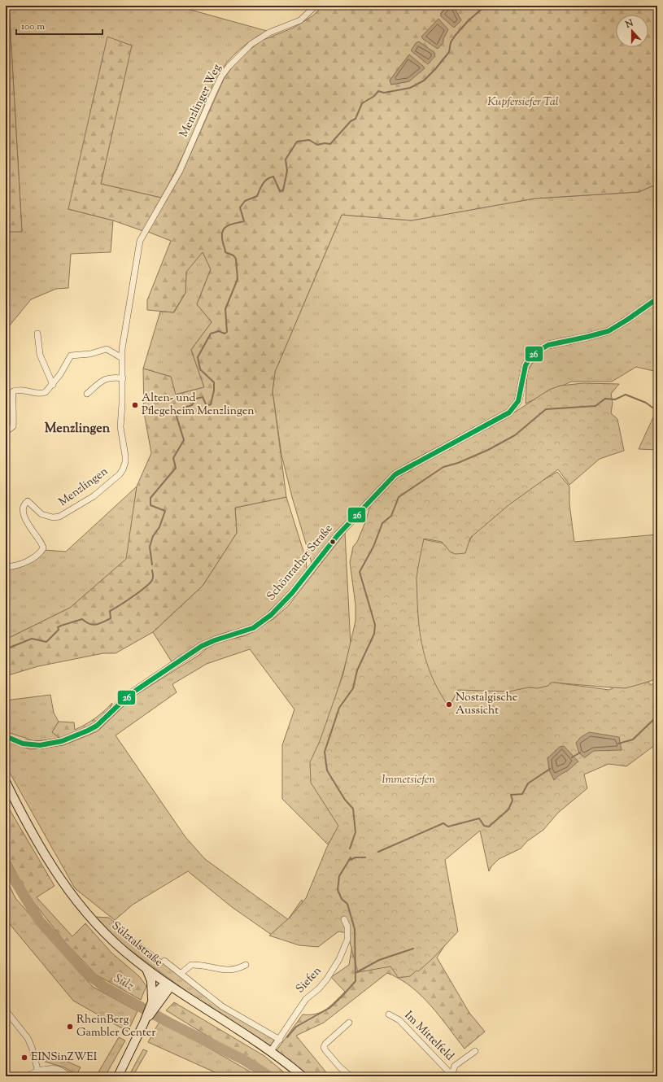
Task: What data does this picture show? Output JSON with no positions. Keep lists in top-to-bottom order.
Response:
{
  "streets": {
    "main road": ["Sülztalstraße"],
    "street": [
      "Menzlinger Weg",
      "Menzlingen",
      "Schönrather Straße",
      "Siefen",
      "Im Mittelfeld"
    ]
  },
  "crossings": [
    ["Menzlinger Weg", "Menzlingen"],
    ["Sülztalstraße", "Siefen"]
  ],
  "districts": ["Menzlingen"],
  "water": ["Sülz"],
  "parks": ["Kupfersiefer Tal", "Immetsiefen"],
  "places": [
    "Alten- und Pflegeheim Menzlingen",
    "Nostalgische Aussicht",
    "RheinBerg Gambler Center",
    "EINSinZWEI"
  ],
  "lines": ["transit line 26"],
  "scale_bar": "100 m",
  "north": "top"
}
